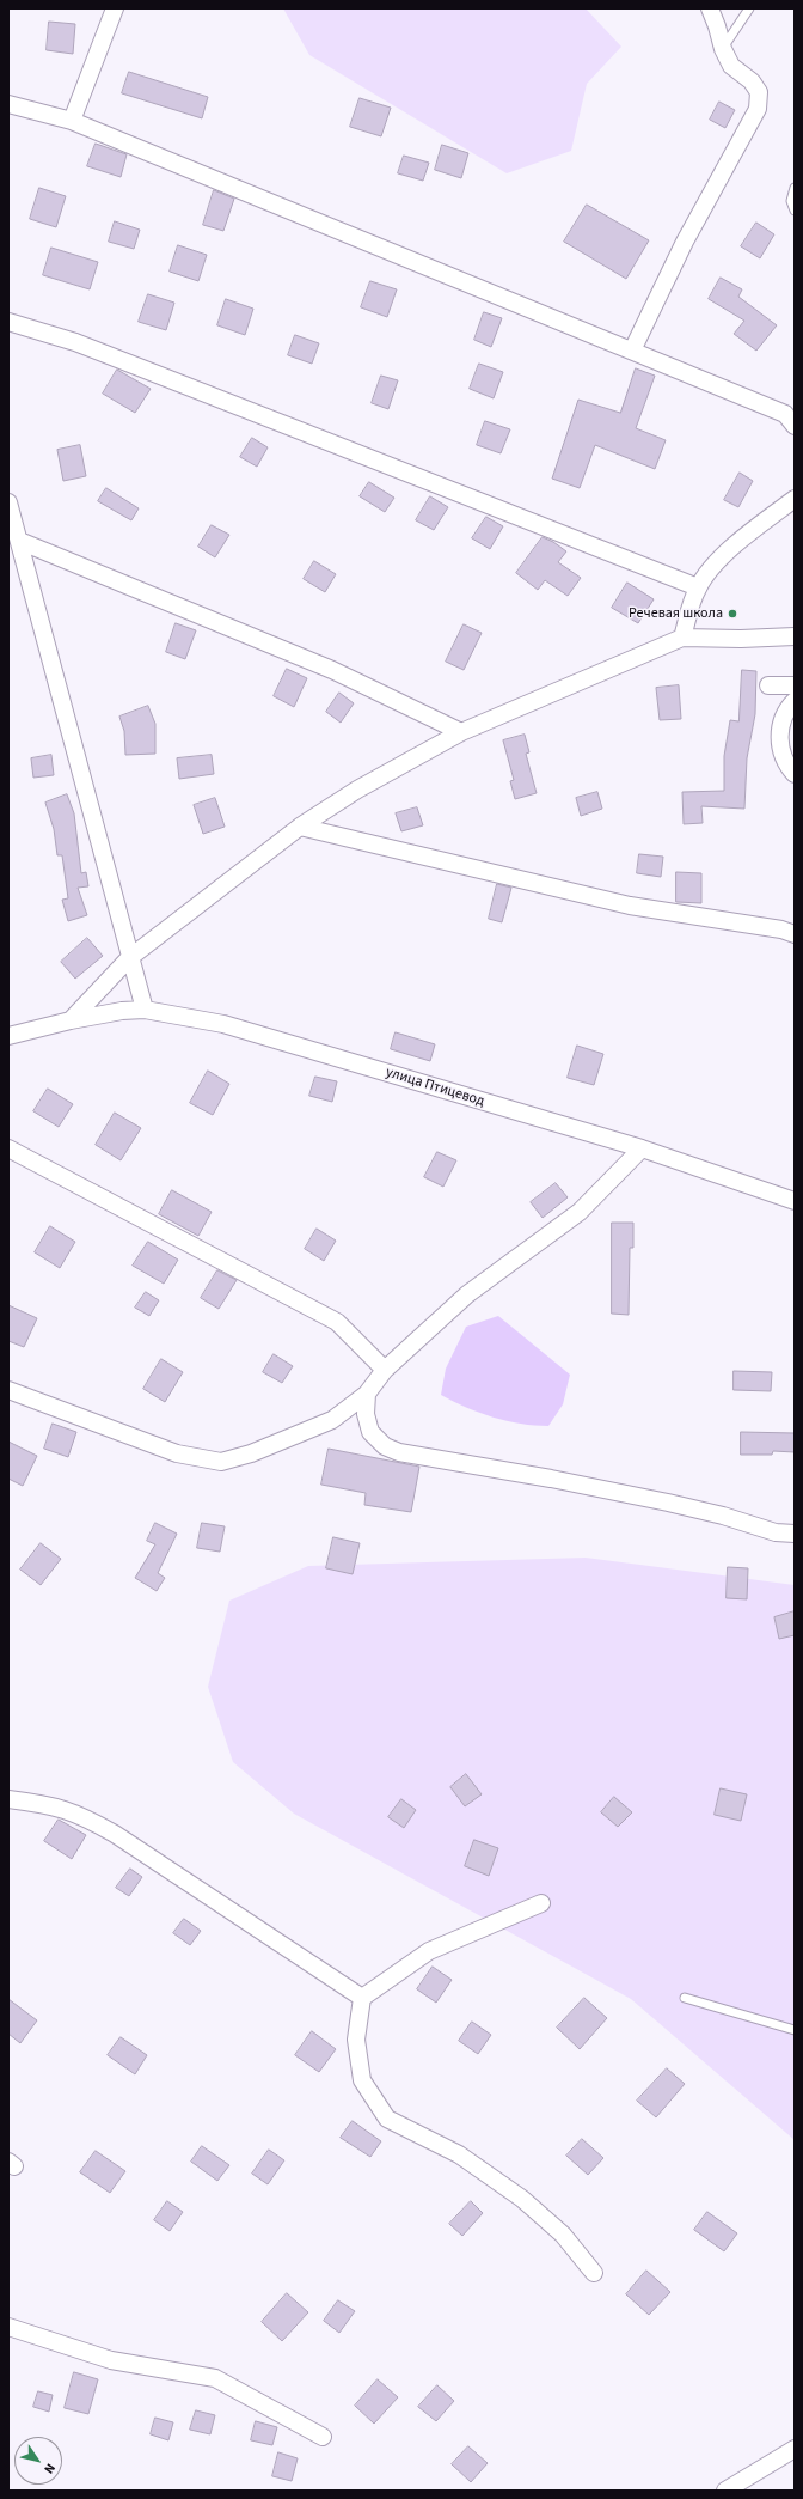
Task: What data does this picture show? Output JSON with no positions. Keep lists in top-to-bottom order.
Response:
{
  "streets": {
    "street": ["улица Птицевод"]
  },
  "places": ["Речевая школа"],
  "north": "bottom right"
}
